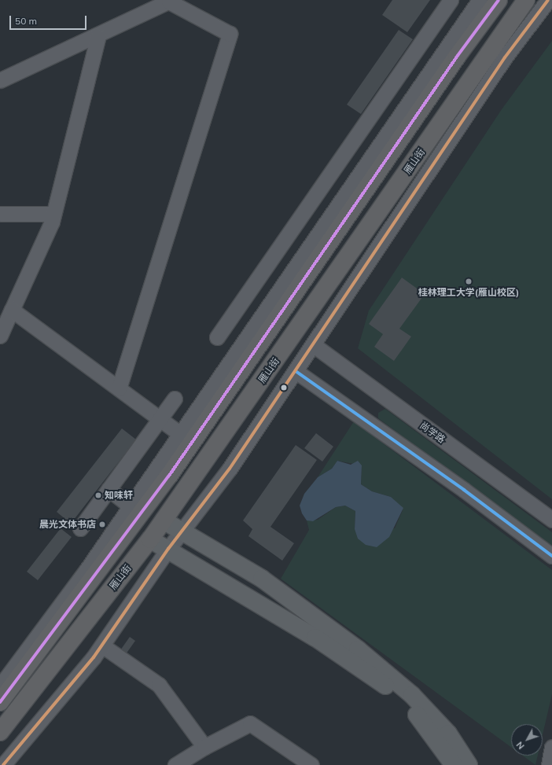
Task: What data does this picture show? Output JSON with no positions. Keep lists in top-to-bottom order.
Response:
{
  "streets": {
    "highway": ["雁山街"],
    "street": ["尚学路"]
  },
  "places": ["桂林理工大学(雁山校区)", "知味轩", "晨光文体书店"],
  "scale_bar": "50 m",
  "north": "bottom left"
}
